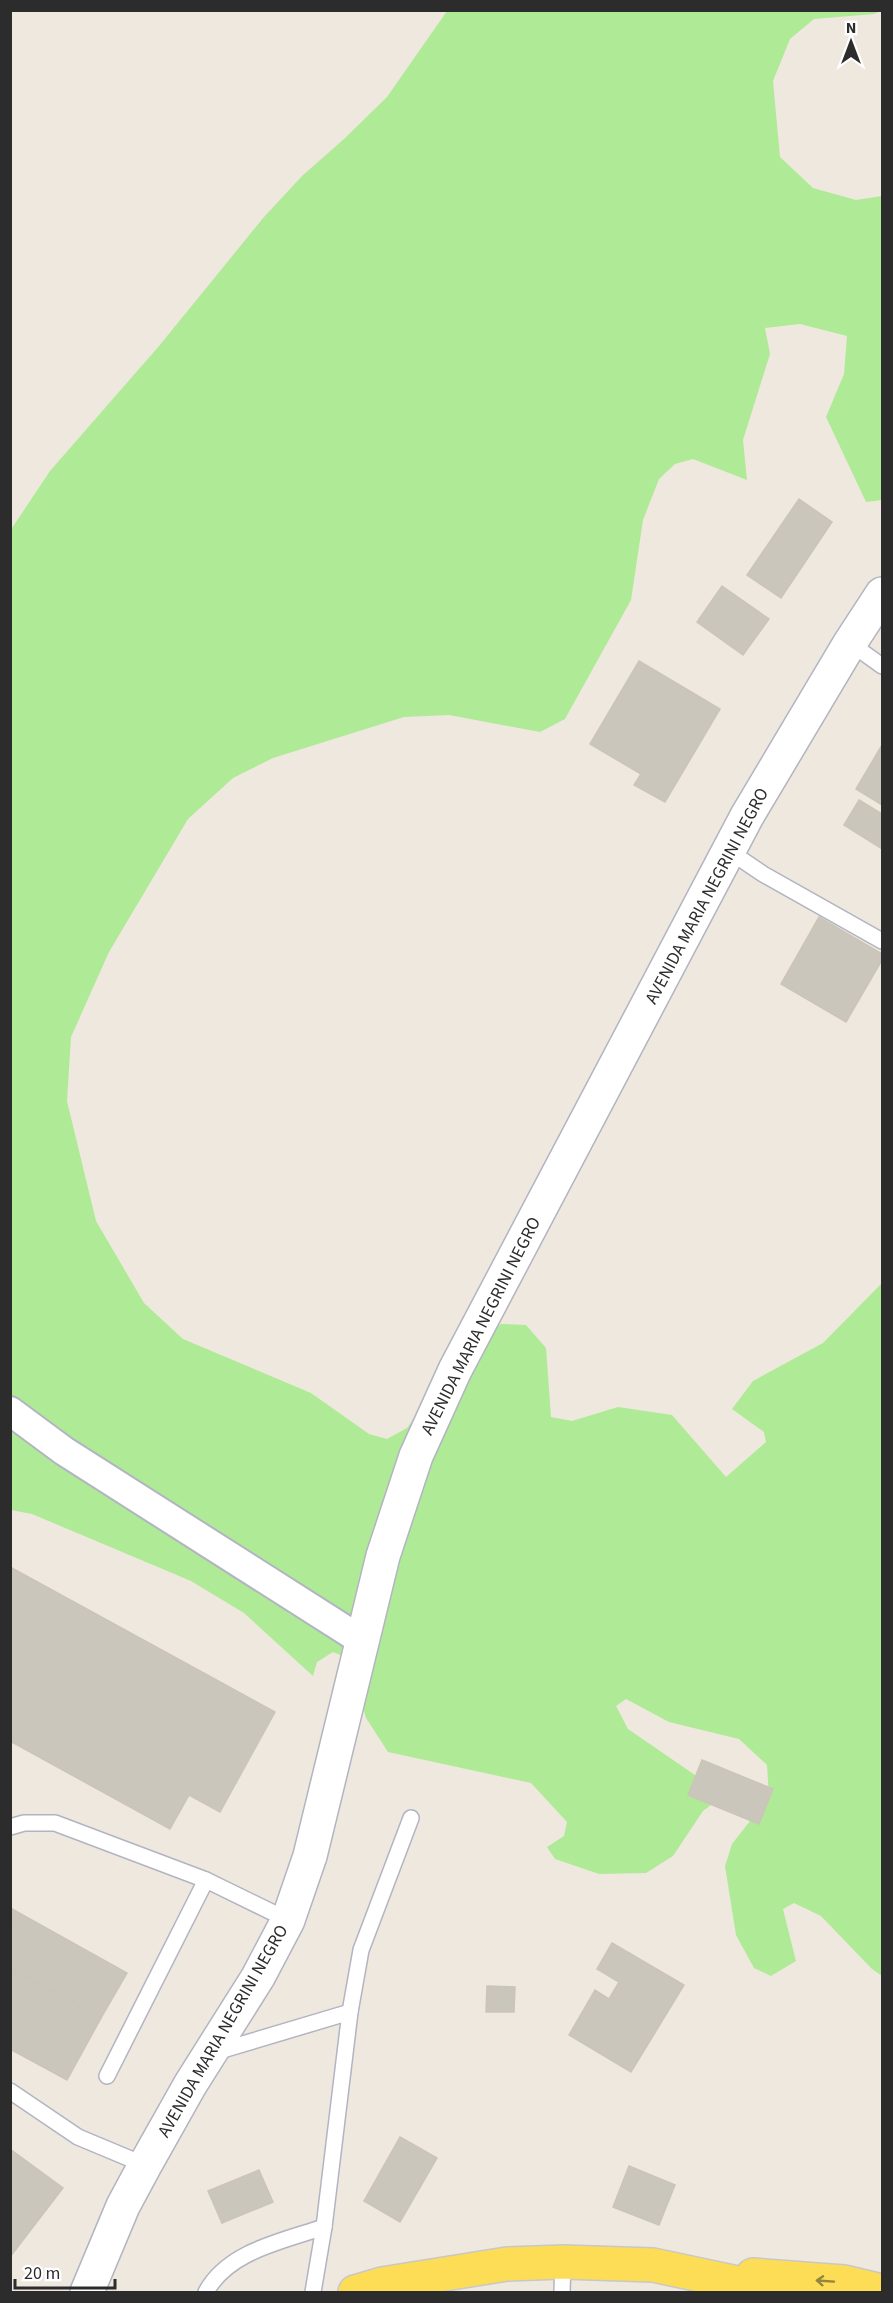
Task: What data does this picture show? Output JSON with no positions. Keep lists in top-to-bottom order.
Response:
{
  "streets": {
    "street": ["AVENIDA MARIA NEGRINI NEGRO"]
  },
  "scale_bar": "20 m",
  "north": "top"
}
